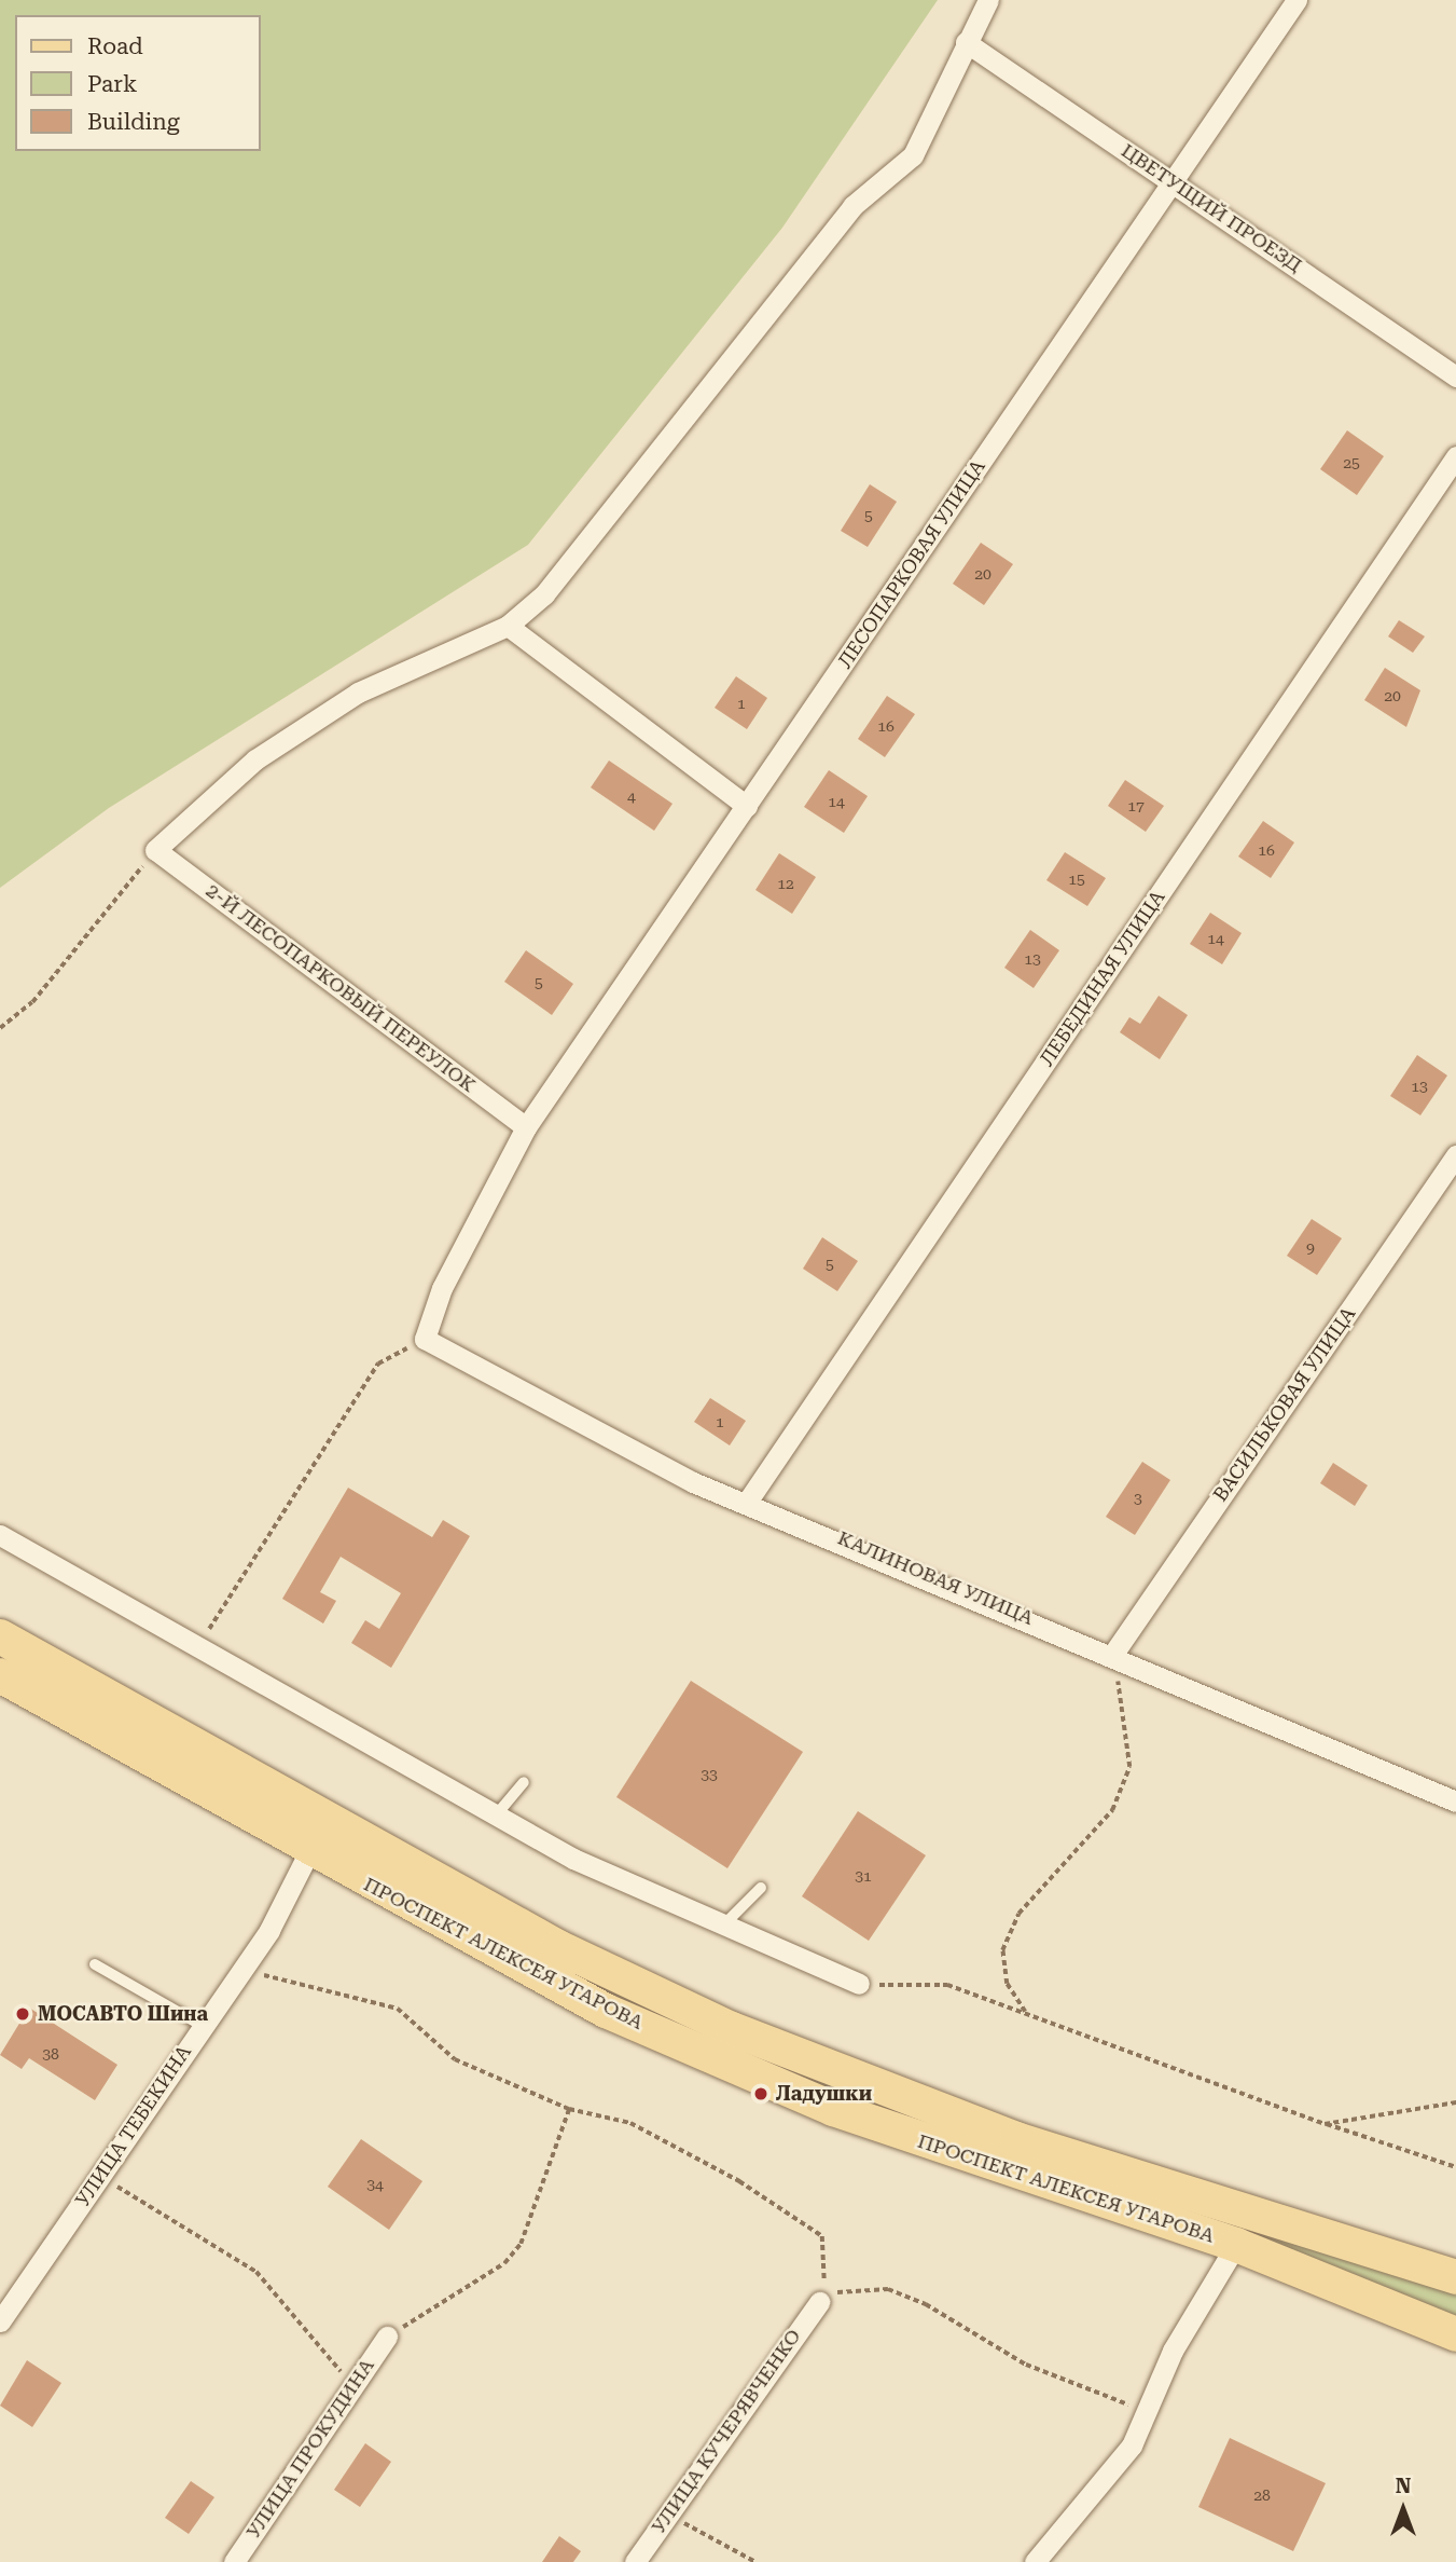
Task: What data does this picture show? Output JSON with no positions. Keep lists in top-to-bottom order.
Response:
{
  "streets": {
    "main road": ["ПРОСПЕКТ АЛЕКСЕЯ УГАРОВА"],
    "street": [
      "ЦВЕТУЩИЙ ПРОЕЗД",
      "ЛЕСОПАРКОВАЯ УЛИЦА",
      "ЛЕБЕДИНАЯ УЛИЦА",
      "2-Й ЛЕСОПАРКОВЫЙ ПЕРЕУЛОК",
      "ВАСИЛЬКОВАЯ УЛИЦА",
      "КАЛИНОВАЯ УЛИЦА",
      "УЛИЦА ТЕБЕКИНА",
      "УЛИЦА КУЧЕРЯВЧЕНКО",
      "УЛИЦА ПРОКУДИНА"
    ]
  },
  "crossings": [
    ["ЦВЕТУЩИЙ ПРОЕЗД", "ЛЕСОПАРКОВАЯ УЛИЦА"],
    ["ЛЕСОПАРКОВАЯ УЛИЦА", "2-Й ЛЕСОПАРКОВЫЙ ПЕРЕУЛОК"],
    ["ЛЕСОПАРКОВАЯ УЛИЦА", "КАЛИНОВАЯ УЛИЦА"],
    ["ЛЕБЕДИНАЯ УЛИЦА", "КАЛИНОВАЯ УЛИЦА"],
    ["ВАСИЛЬКОВАЯ УЛИЦА", "КАЛИНОВАЯ УЛИЦА"],
    ["ПРОСПЕКТ АЛЕКСЕЯ УГАРОВА", "УЛИЦА ТЕБЕКИНА"]
  ],
  "places": ["МОСАВТО Шина", "Ладушки"],
  "house_numbers": [
    "25",
    "5",
    "20",
    "20",
    "1",
    "16",
    "4",
    "14",
    "17",
    "16",
    "15",
    "12",
    "14",
    "13",
    "5",
    "13",
    "9",
    "5",
    "1",
    "3",
    "33",
    "31",
    "38",
    "34",
    "28"
  ],
  "legend": ["Road", "Park", "Building"],
  "north": "top"
}
